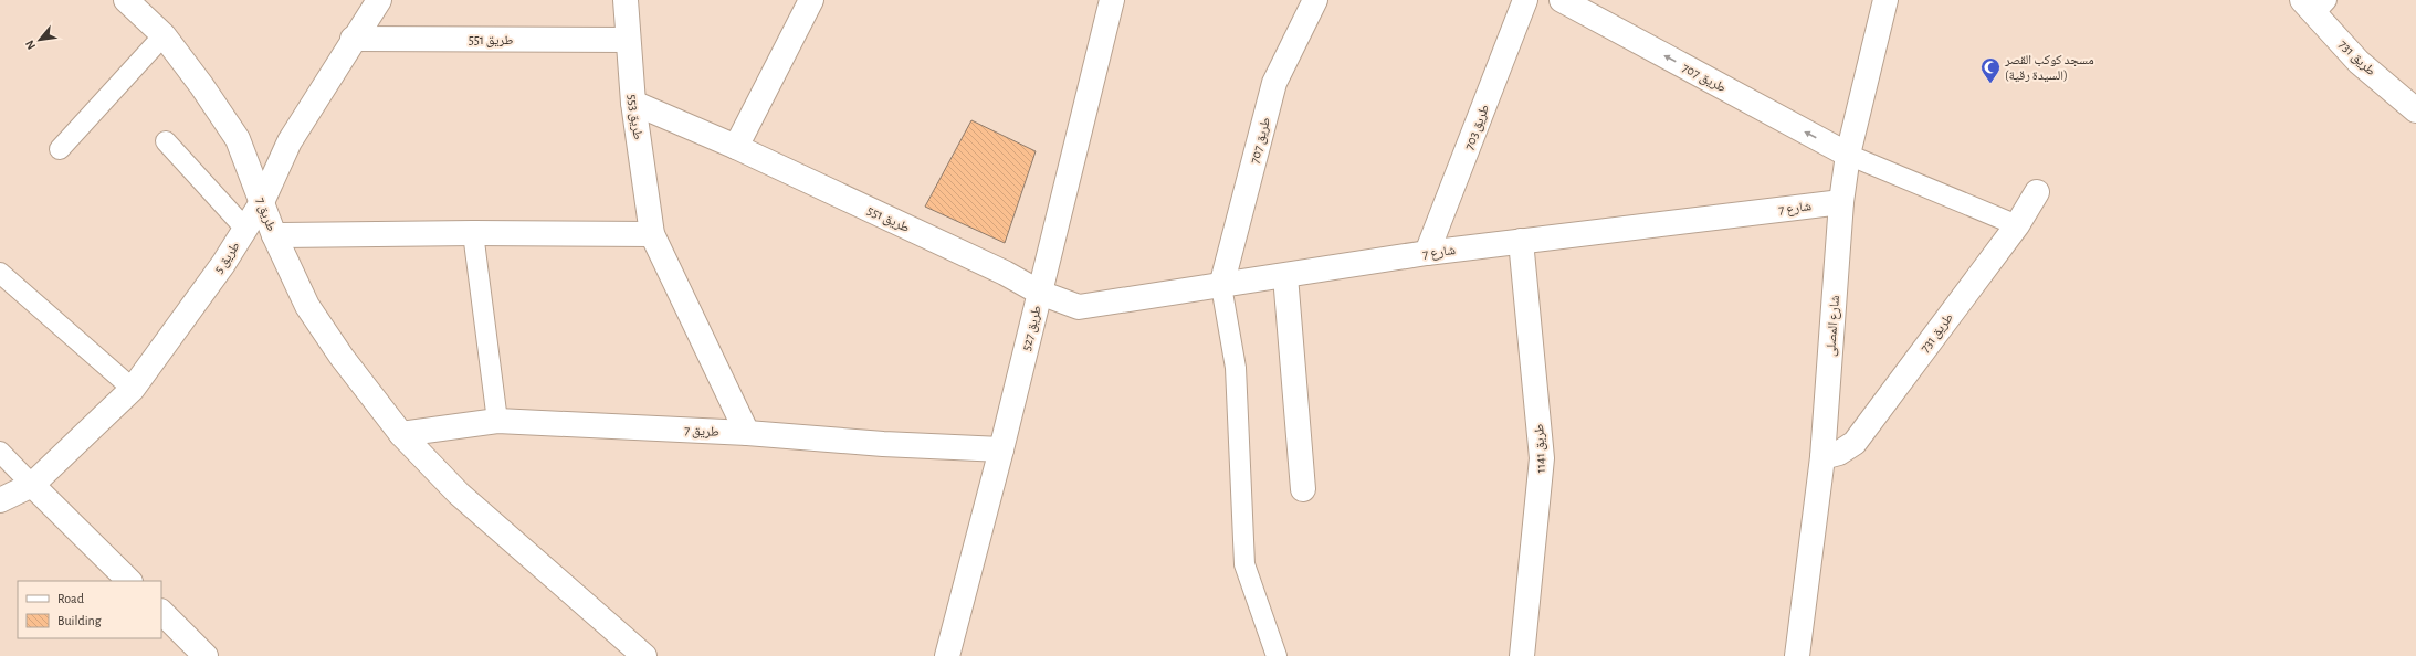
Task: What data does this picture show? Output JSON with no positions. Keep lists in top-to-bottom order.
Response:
{
  "streets": {
    "street": [
      "طريق 551",
      "طريق 731",
      "طريق 707",
      "طريق 553",
      "طريق 703",
      "شارع 7",
      "طريق 7",
      "طريق 5",
      "شارع المصلى",
      "طريق 527",
      "طريق 1141"
    ]
  },
  "crossings": [
    ["طريق 551", "طريق 553"],
    ["طريق 551", "شارع 7"],
    ["طريق 551", "طريق 5"],
    ["طريق 551", "طريق 527"],
    ["طريق 731", "شارع المصلى"],
    ["طريق 707", "شارع 7"],
    ["طريق 707", "شارع المصلى"],
    ["طريق 553", "طريق 7"],
    ["طريق 703", "شارع 7"],
    ["شارع 7", "شارع المصلى"],
    ["شارع 7", "طريق 527"],
    ["شارع 7", "طريق 1141"],
    ["طريق 7", "طريق 5"],
    ["طريق 7", "طريق 527"]
  ],
  "one_way": ["طريق 707"],
  "places": {
    "mosque": ["مسجد كوكب القصر (السيدة رقية)"]
  },
  "legend": ["Road", "Building"],
  "north": "bottom left"
}
